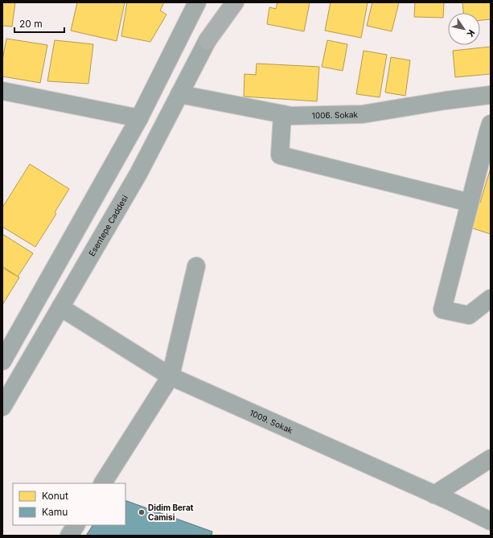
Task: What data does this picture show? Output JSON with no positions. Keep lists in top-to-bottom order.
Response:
{
  "streets": {
    "street": ["1006. Sokak", "Esentepe Caddesi", "1009. Sokak"]
  },
  "crossings": [
    ["1006. Sokak", "Esentepe Caddesi"],
    ["Esentepe Caddesi", "1009. Sokak"]
  ],
  "places": ["Didim Berat Camisi"],
  "legend": ["Konut", "Kamu"],
  "scale_bar": "20 m",
  "north": "bottom right"
}
